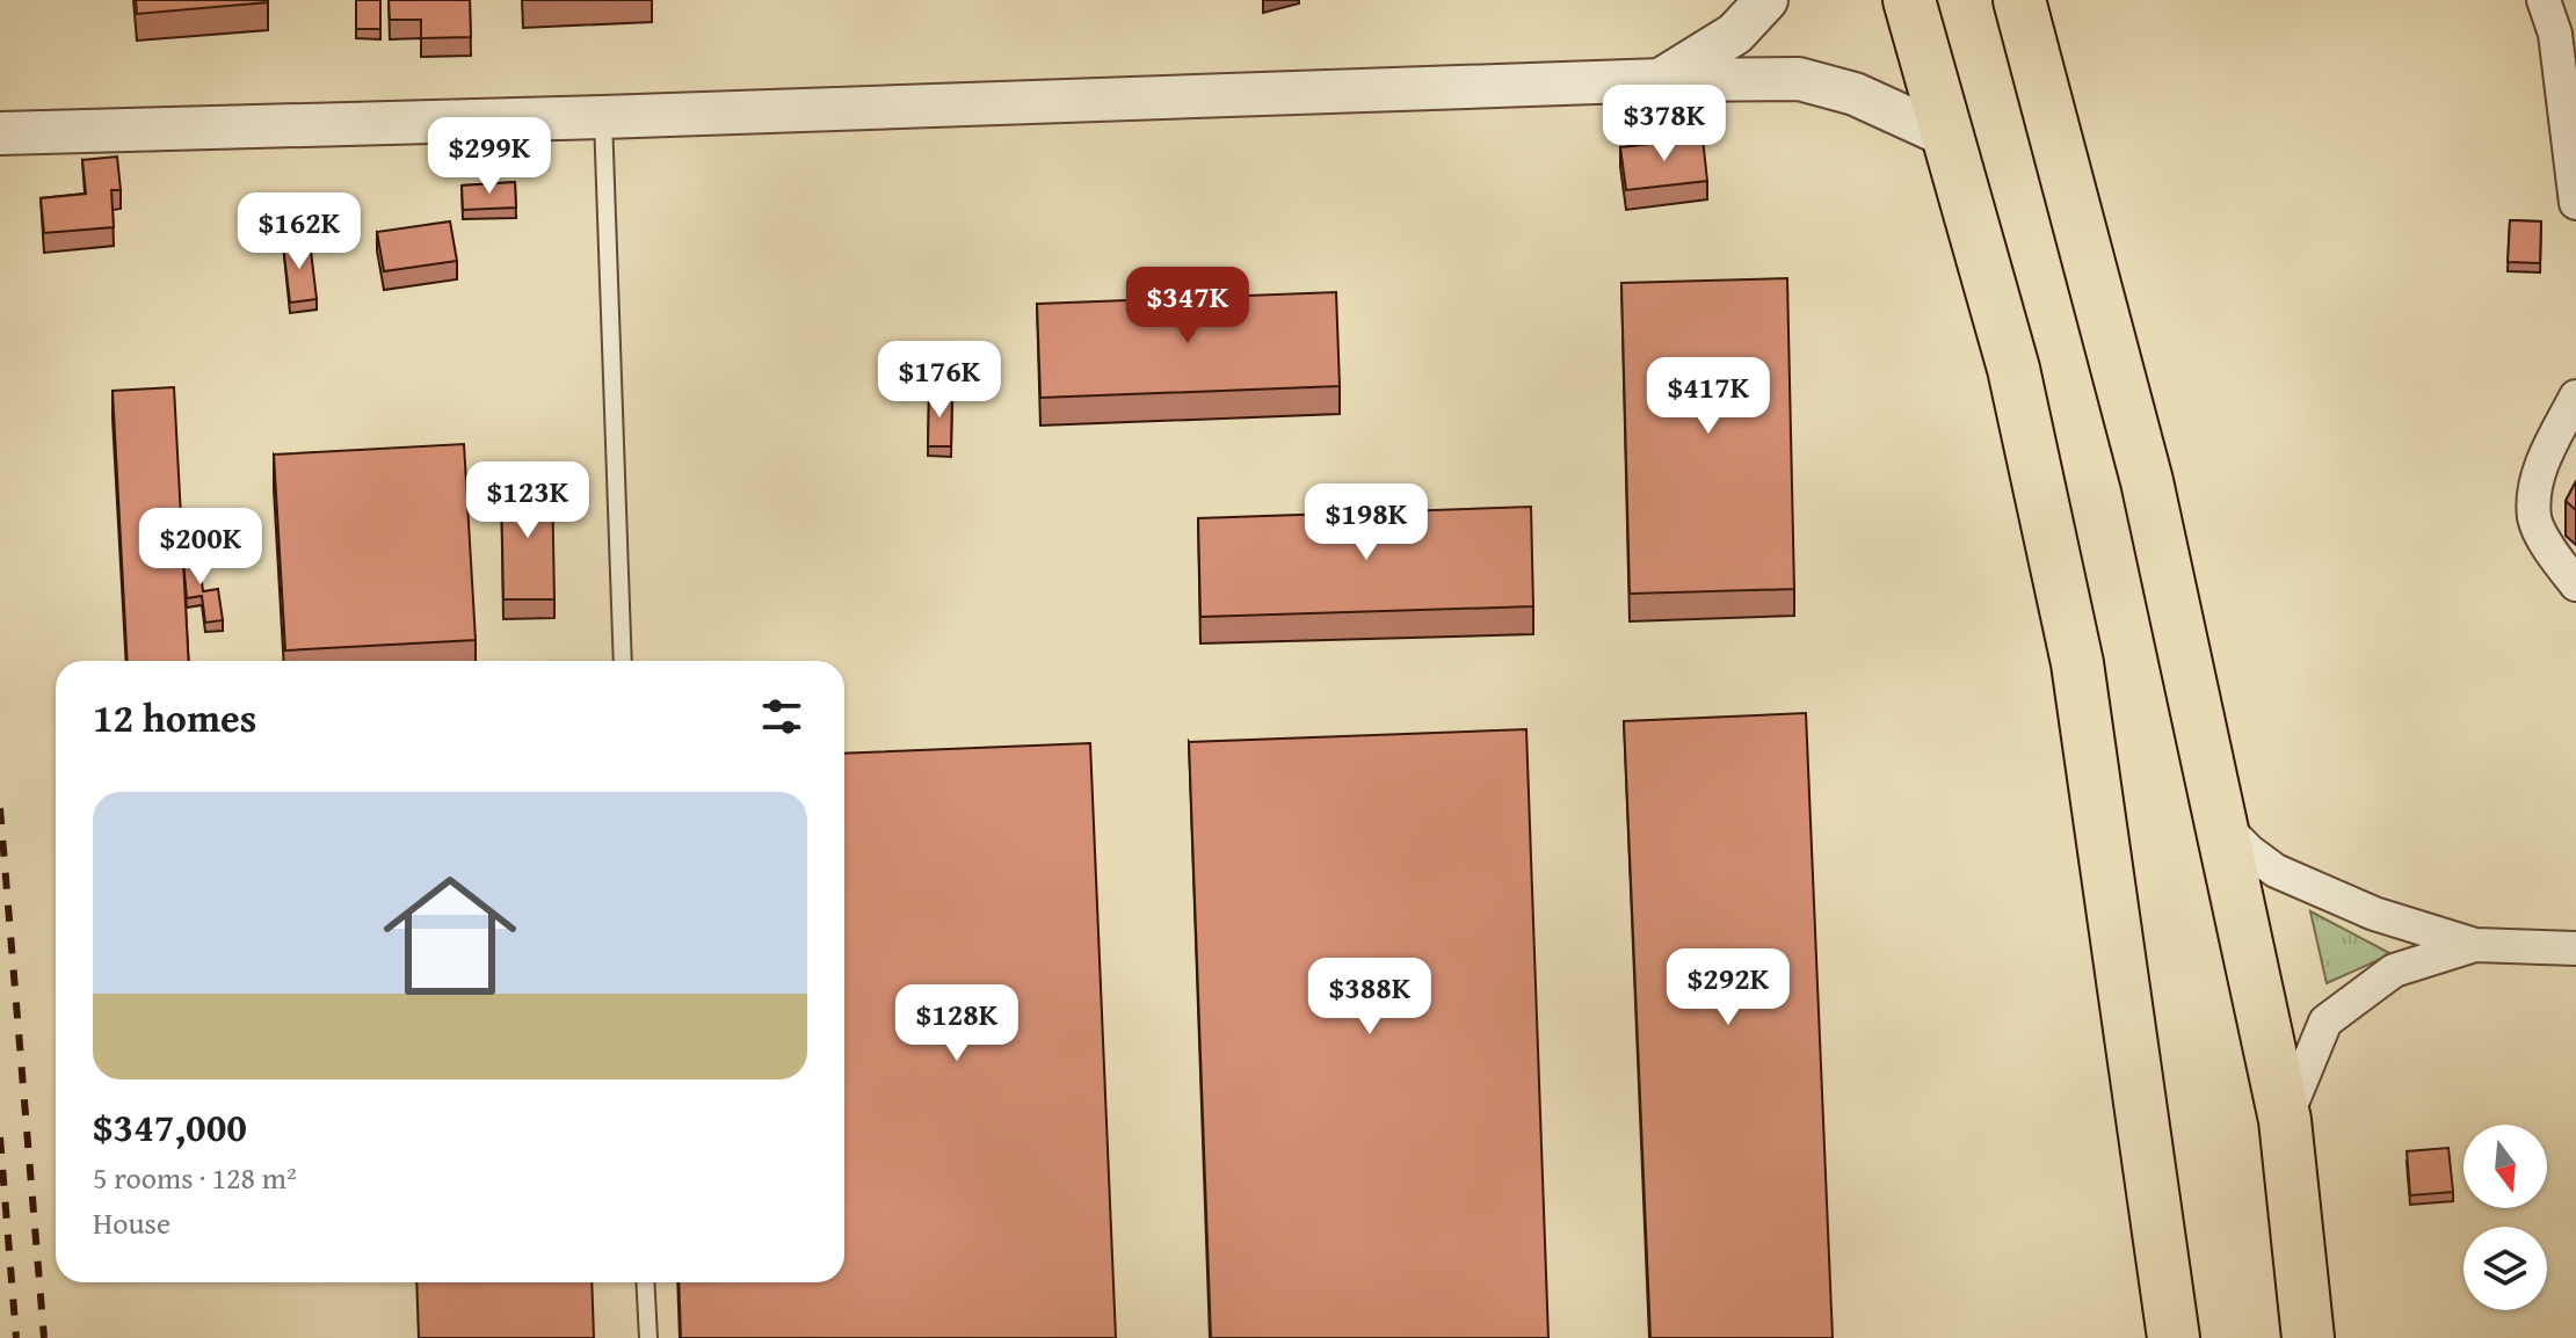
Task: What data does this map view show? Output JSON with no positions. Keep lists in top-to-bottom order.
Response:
{
  "north": "bottom",
  "page": {
    "price": [
      "$378K",
      "$299K",
      "$162K",
      "$347K",
      "$176K",
      "$417K",
      "$123K",
      "$198K",
      "$200K",
      "$292K",
      "$388K",
      "$128K"
    ],
    "heading": "12 homes",
    "list": [
      {
        "name": "$347,000",
        "note": "5 rooms · 128 m² · House"
      }
    ]
  }
}
